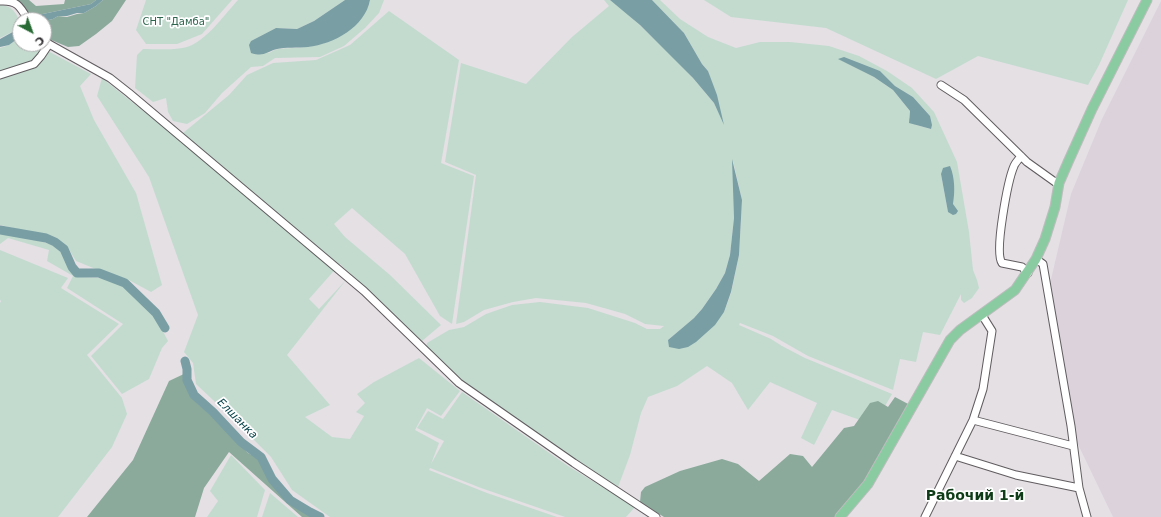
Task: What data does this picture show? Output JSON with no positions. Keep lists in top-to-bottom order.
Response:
{
  "districts": ["Рабочий 1‑й"],
  "water": ["Елшанка"],
  "parks": ["СНТ \"Дамба\""],
  "north": "bottom right"
}
